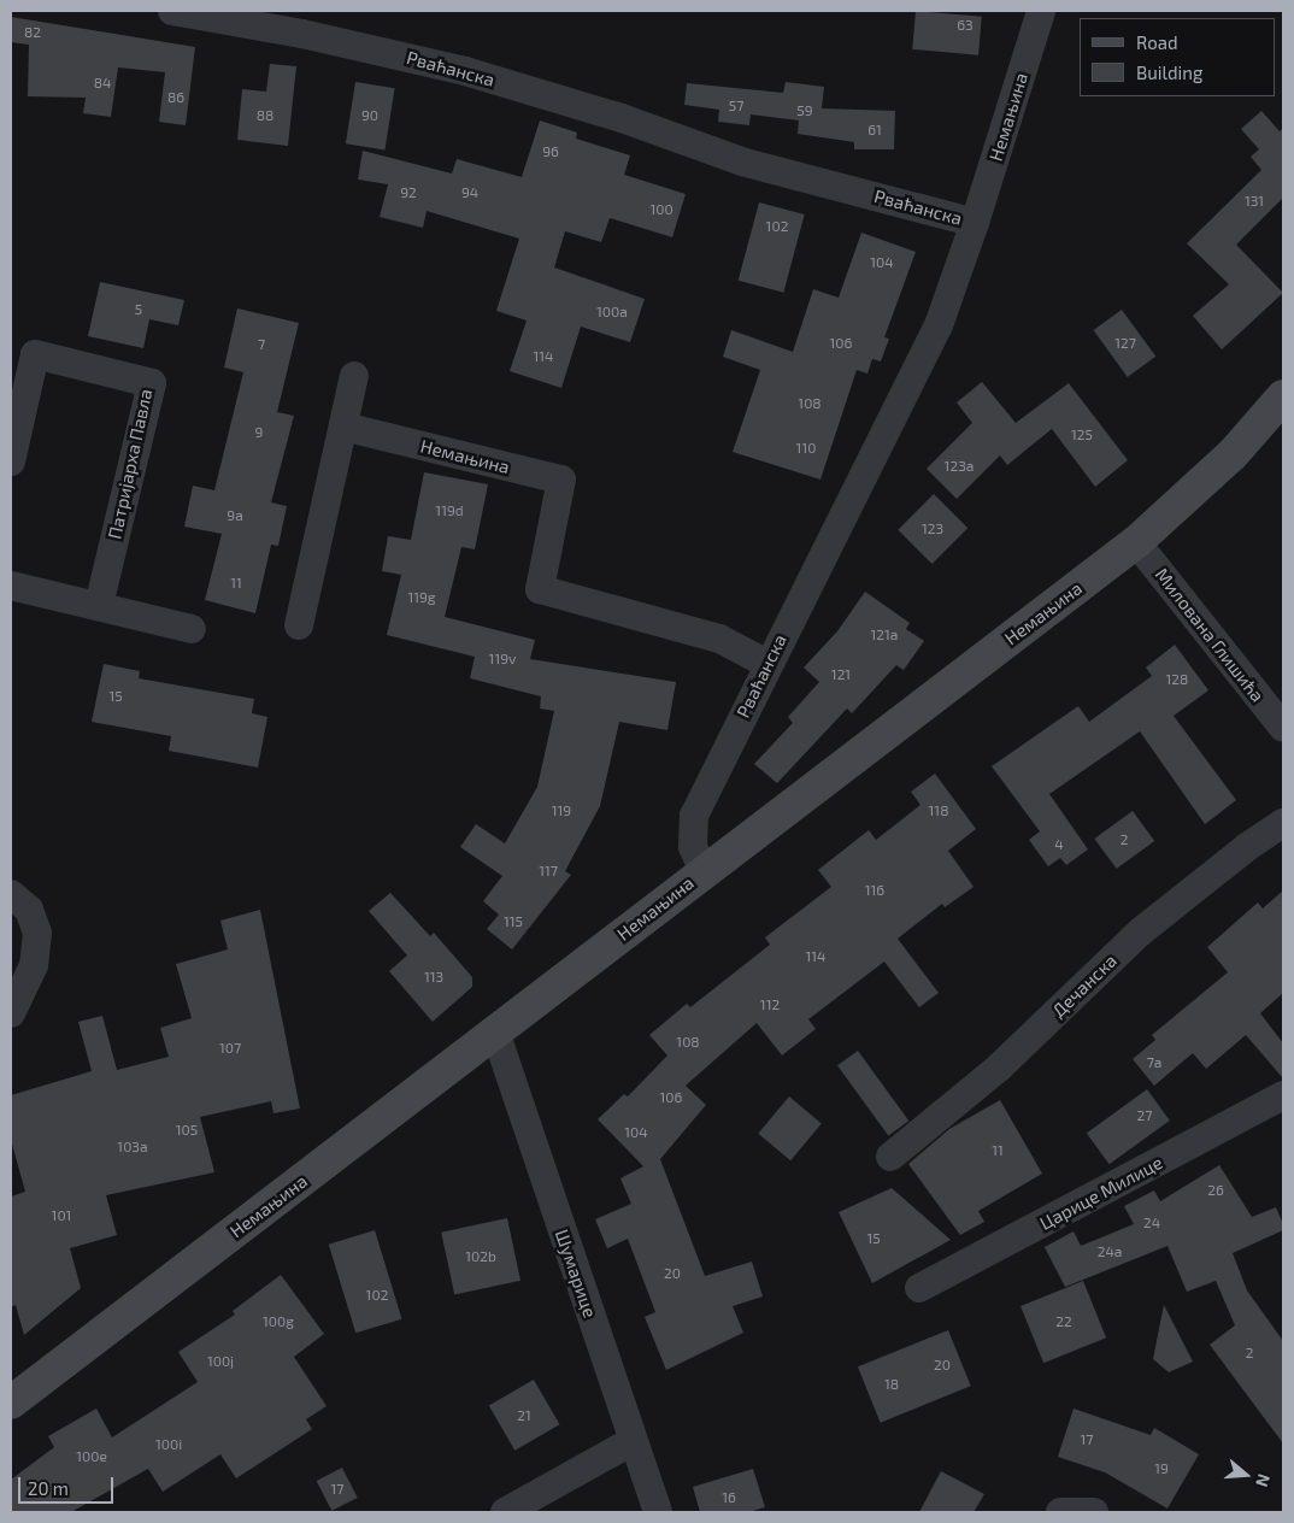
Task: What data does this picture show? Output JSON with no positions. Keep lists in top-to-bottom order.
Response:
{
  "streets": {
    "street": [
      "Рваћанска",
      "Немањина",
      "Патријарха Павла",
      "Милована Глишића",
      "Дечанска",
      "Царице Милице",
      "Шумарице"
    ]
  },
  "crossings": [
    ["Рваћанска", "Немањина"],
    ["Немањина", "Милована Глишића"],
    ["Немањина", "Шумарице"]
  ],
  "house_numbers": [
    "63",
    "82",
    "84",
    "86",
    "57",
    "59",
    "88",
    "90",
    "61",
    "96",
    "92",
    "94",
    "131",
    "100",
    "102",
    "104",
    "5",
    "100a",
    "106",
    "127",
    "7",
    "114",
    "108",
    "9",
    "125",
    "110",
    "123a",
    "119d",
    "9a",
    "123",
    "11",
    "119g",
    "121a",
    "119v",
    "121",
    "128",
    "15",
    "119",
    "118",
    "2",
    "4",
    "117",
    "116",
    "115",
    "114",
    "113",
    "112",
    "108",
    "107",
    "7a",
    "106",
    "27",
    "105",
    "104",
    "103a",
    "11",
    "26",
    "101",
    "24",
    "15",
    "24a",
    "102b",
    "20",
    "102",
    "100g",
    "22",
    "2",
    "100j",
    "20",
    "18",
    "21",
    "17",
    "100i",
    "100e",
    "19",
    "17",
    "16"
  ],
  "legend": ["Road", "Building"],
  "scale_bar": "20 m",
  "north": "right"
}
